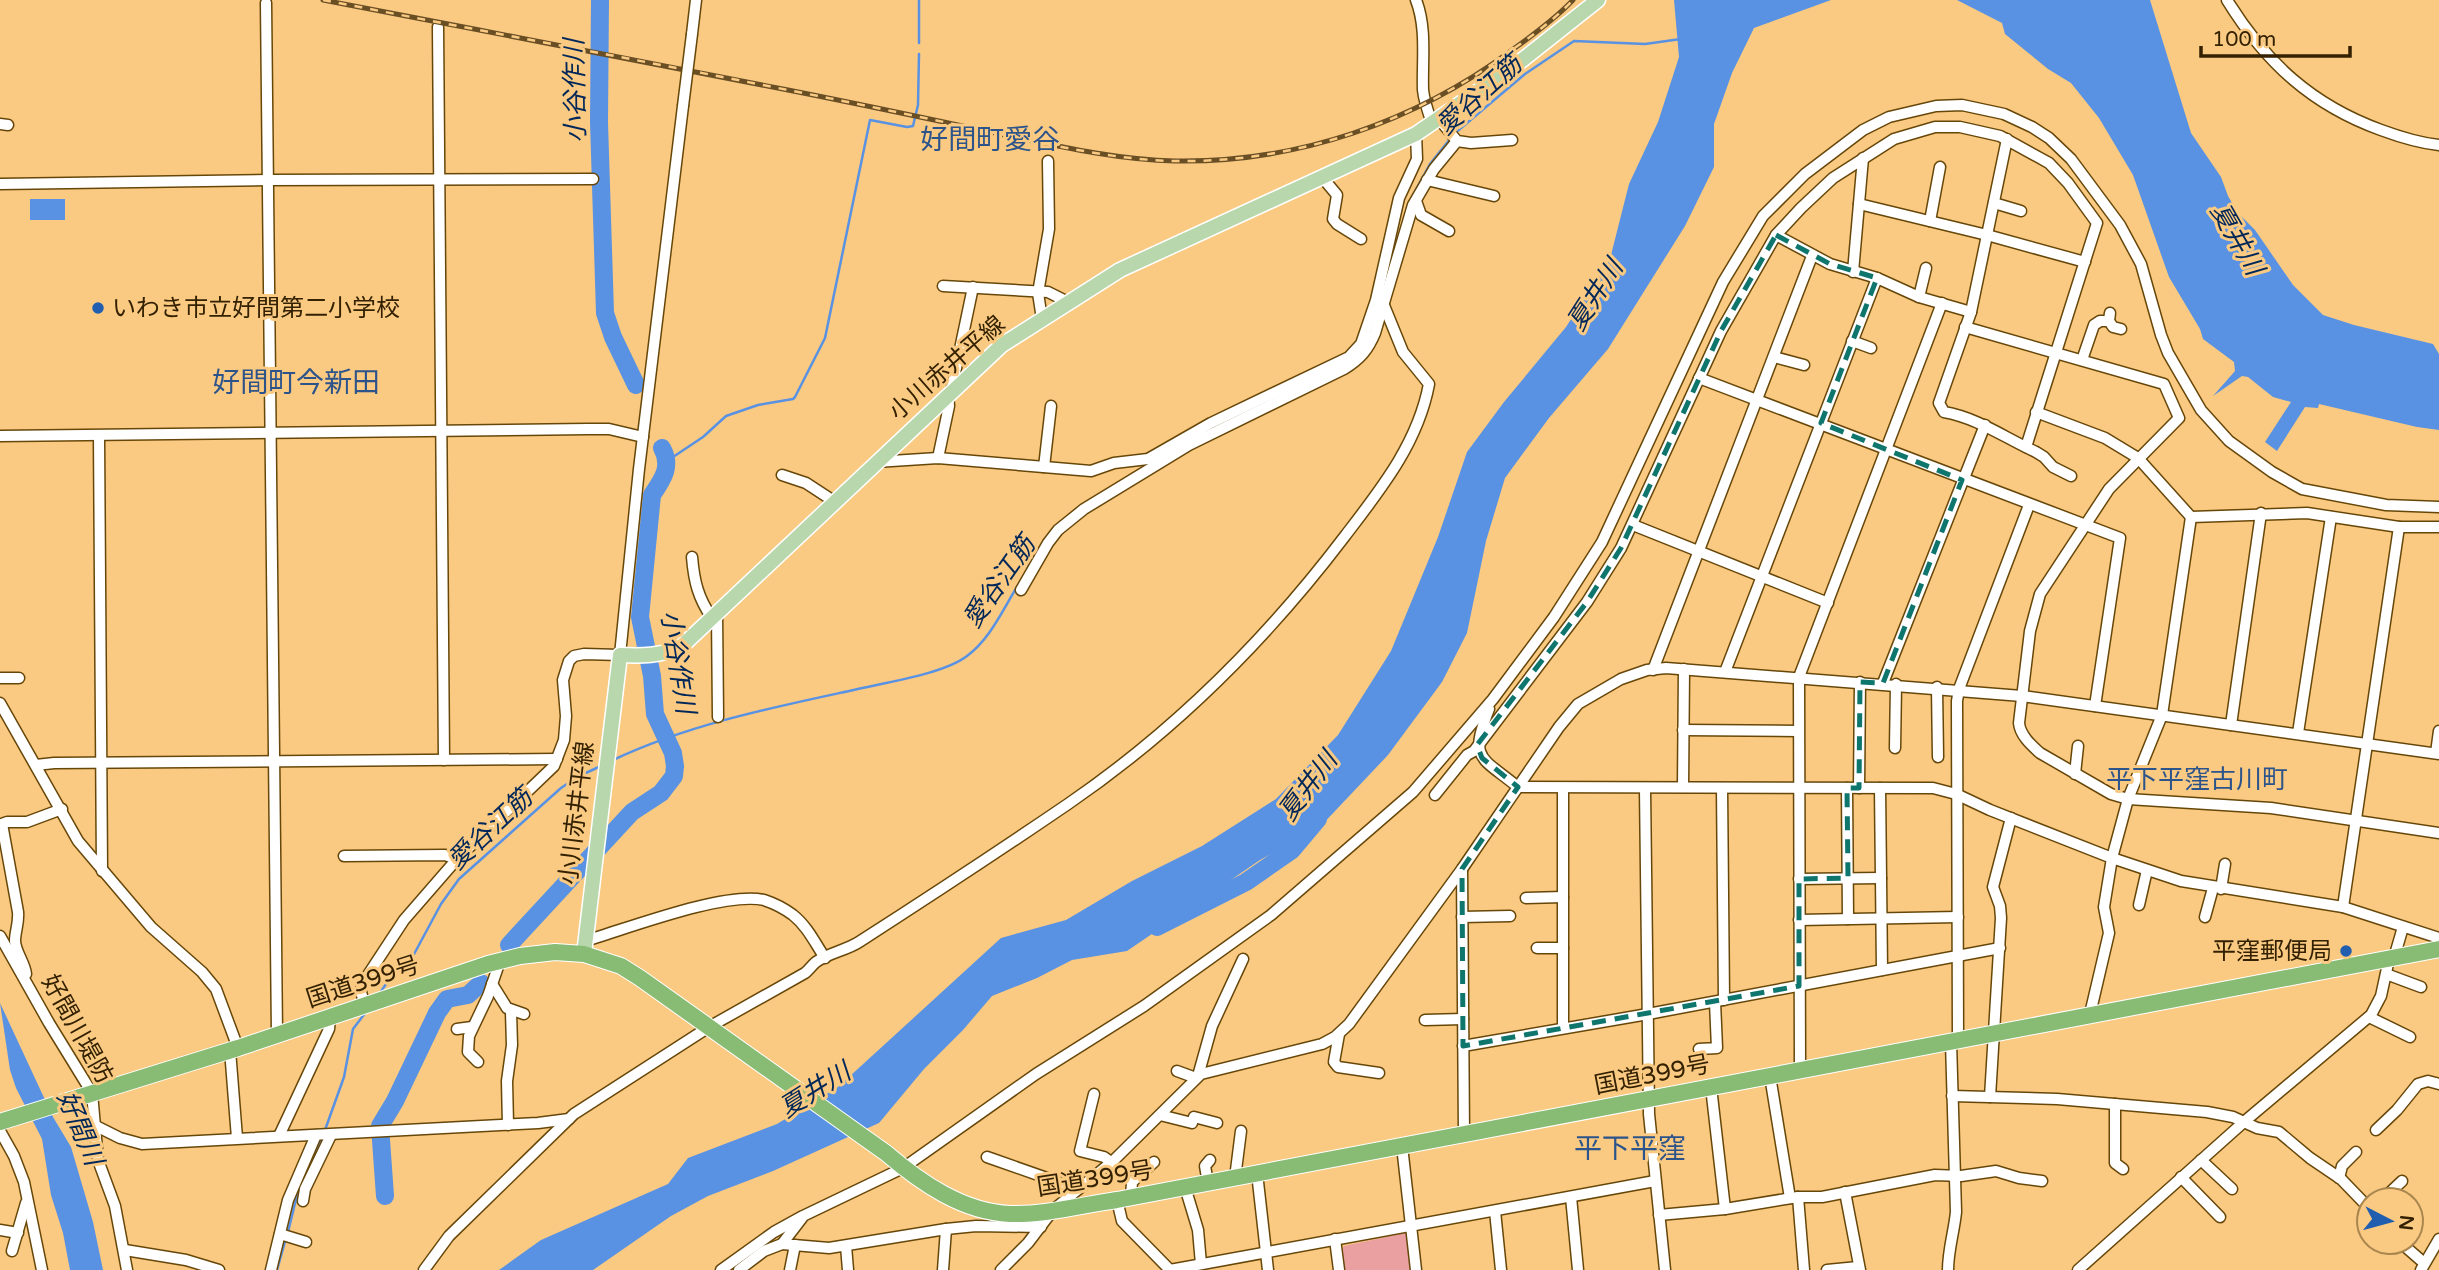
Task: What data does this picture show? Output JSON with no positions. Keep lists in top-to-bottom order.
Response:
{
  "streets": {
    "highway": ["国道399号"],
    "main road": ["小川赤井平線"],
    "street": ["好間川堤防"]
  },
  "crossings": [
    ["小川赤井平線", "国道399号"],
    ["国道399号", "好間川堤防"]
  ],
  "districts": [
    "好間町愛谷",
    "好間町今新田",
    "平下平窪古川町",
    "平下平窪"
  ],
  "water": [
    "小谷作川",
    "愛谷江筋",
    "夏井川",
    "好間川"
  ],
  "places": ["いわき市立好間第二小学校", "平窪郵便局"],
  "scale_bar": "100 m",
  "north": "right"
}
